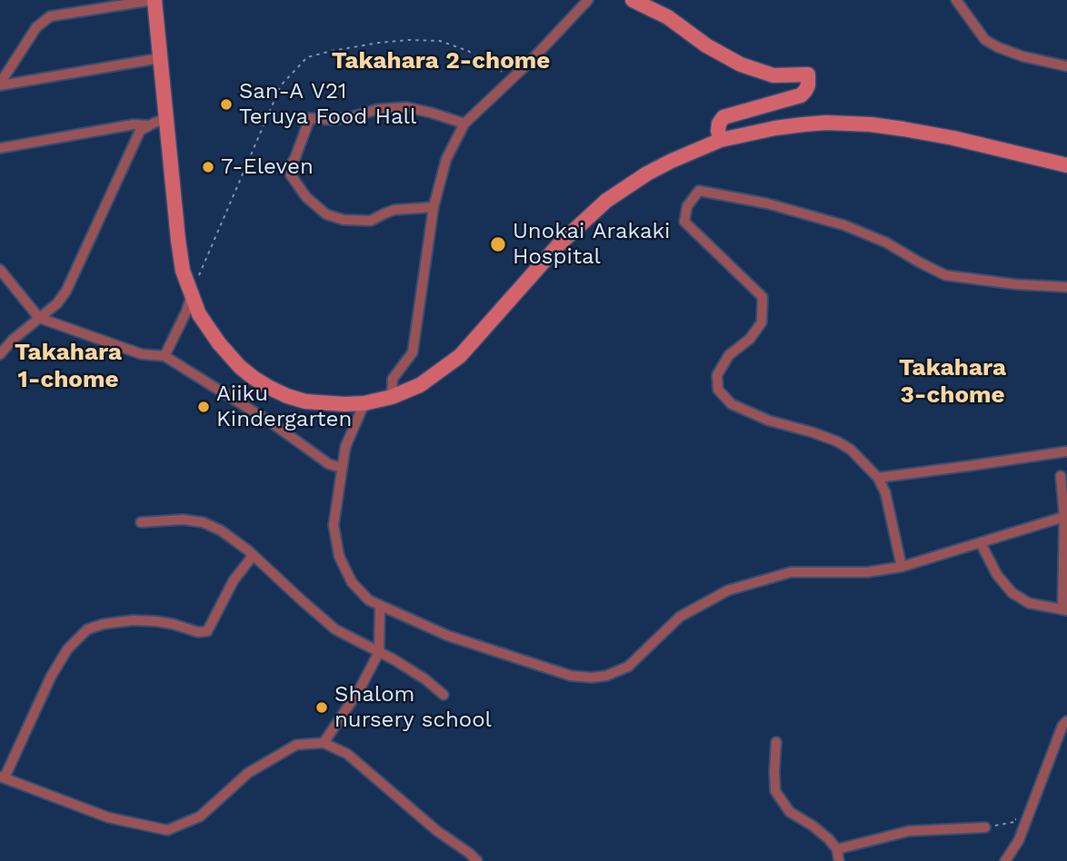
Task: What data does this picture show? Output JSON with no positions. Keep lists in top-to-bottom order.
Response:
{
  "districts": ["Takahara 2-chome", "Takahara 1-chome", "Takahara 3-chome"],
  "places": [
    "San-A V21 Teruya Food Hall",
    "7-Eleven",
    "Unokai Arakaki Hospital",
    "Aiiku Kindergarten",
    "Shalom nursery school"
  ]
}
